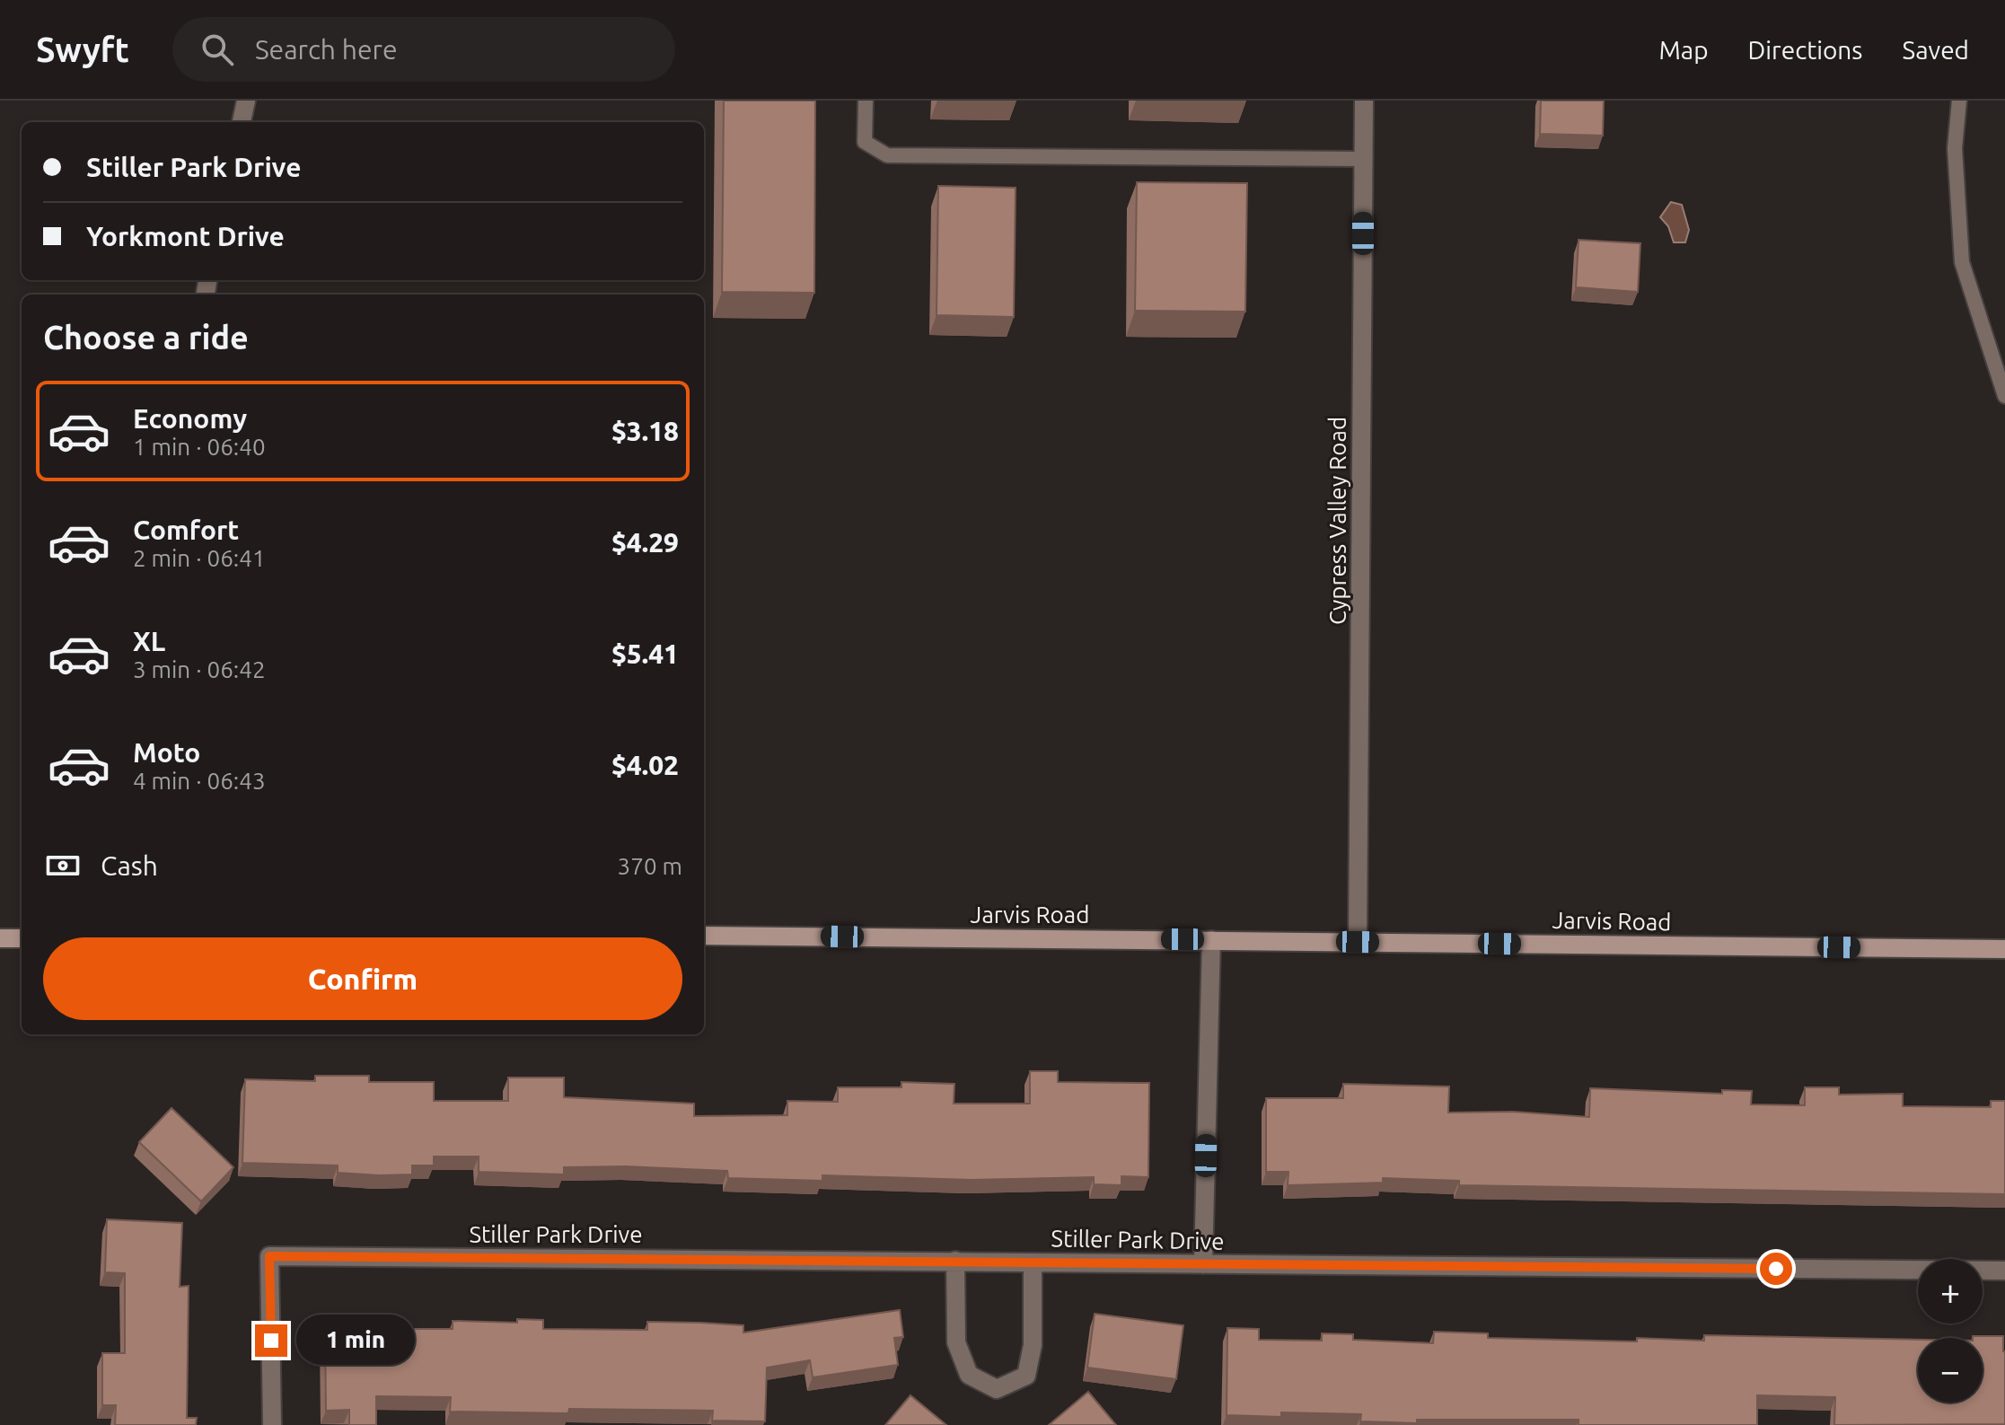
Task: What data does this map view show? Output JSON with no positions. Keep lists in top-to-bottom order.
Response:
{
  "streets": {
    "street": ["Cypress Valley Road", "Jarvis Road", "Stiller Park Drive"]
  },
  "crossings": [
    ["Cypress Valley Road", "Jarvis Road"]
  ],
  "page": {
    "header": "Swyft",
    "search": "Search here",
    "nav": ["Map", "Directions", "Saved"],
    "banner": ["Stiller Park Drive", "Yorkmont Drive"],
    "heading": "Choose a ride",
    "list": [
      {
        "name": "Economy",
        "note": "1 min · 06:40",
        "value": "$3.18"
      },
      {
        "name": "Comfort",
        "note": "2 min · 06:41",
        "value": "$4.29"
      },
      {
        "name": "XL",
        "note": "3 min · 06:42",
        "value": "$5.41"
      },
      {
        "name": "Moto",
        "note": "4 min · 06:43",
        "value": "$4.02"
      }
    ],
    "pay": ["Cash", "370 m"],
    "buttons": "Confirm",
    "map_buttons": ["+", "−"],
    "bubble": "1 min"
  }
}
